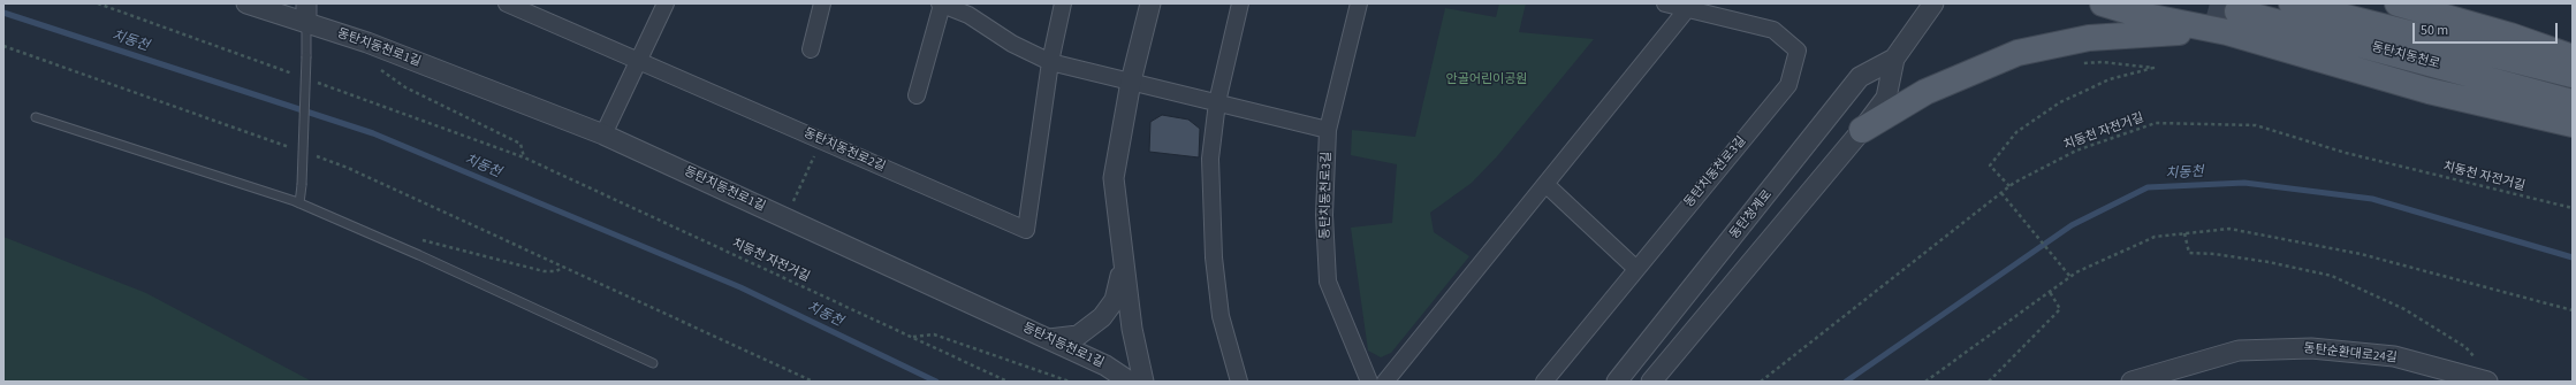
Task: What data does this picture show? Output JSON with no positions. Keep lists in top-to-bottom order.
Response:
{
  "streets": {
    "main road": ["동탄치동천로"],
    "street": [
      "동탄치동천로1길",
      "동탄치동천로2길",
      "동탄치동천로3길",
      "동탄청계로",
      "동탄순환대로24길"
    ],
    "path": ["치동천 자전거길"]
  },
  "crossings": [
    ["동탄치동천로1길", "치동천 자전거길"]
  ],
  "water": ["치동천"],
  "parks": ["안골어린이공원"],
  "scale_bar": "50 m"
}
